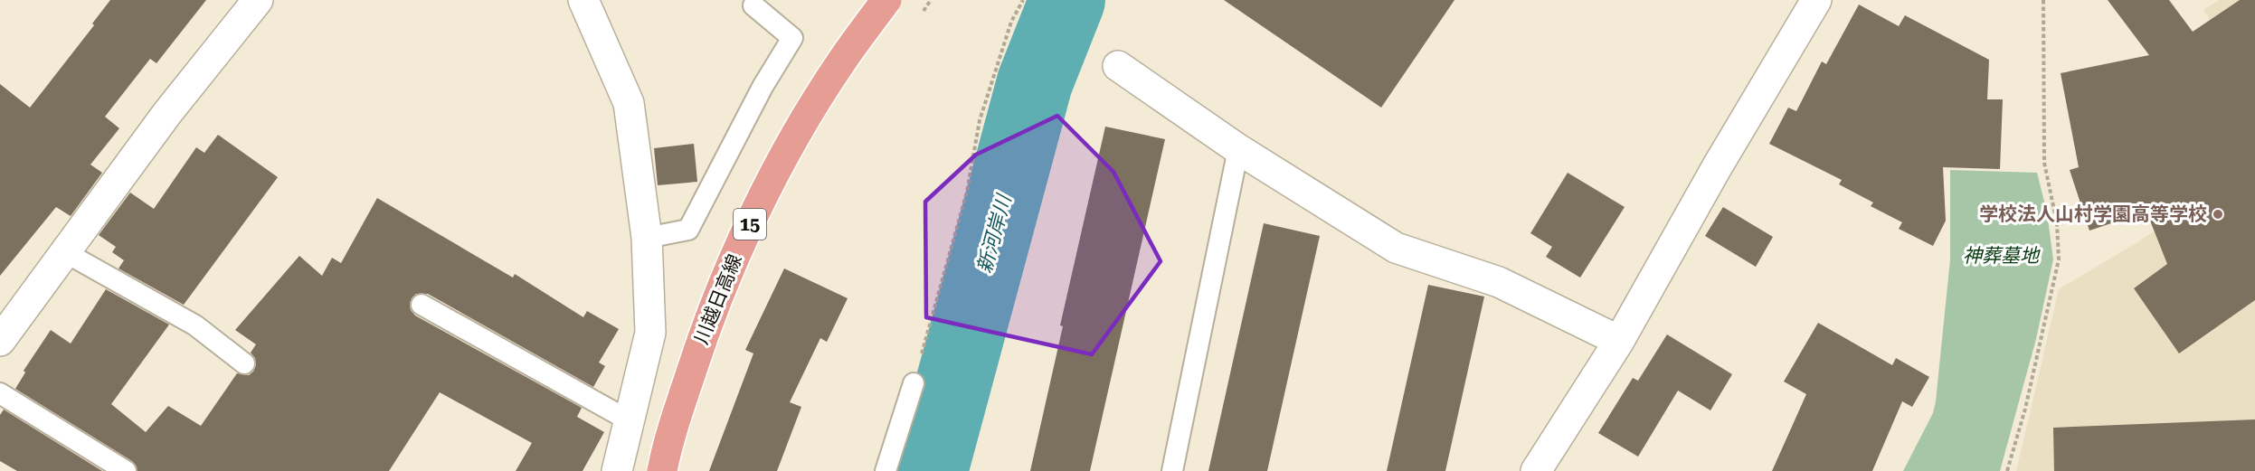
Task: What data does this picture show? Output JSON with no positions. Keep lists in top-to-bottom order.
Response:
{
  "streets": {
    "main road": ["15", "川越日高線"]
  },
  "water": ["新河岸川"],
  "parks": ["神葬墓地"],
  "places": ["学校法人山村学園高等学校"]
}
